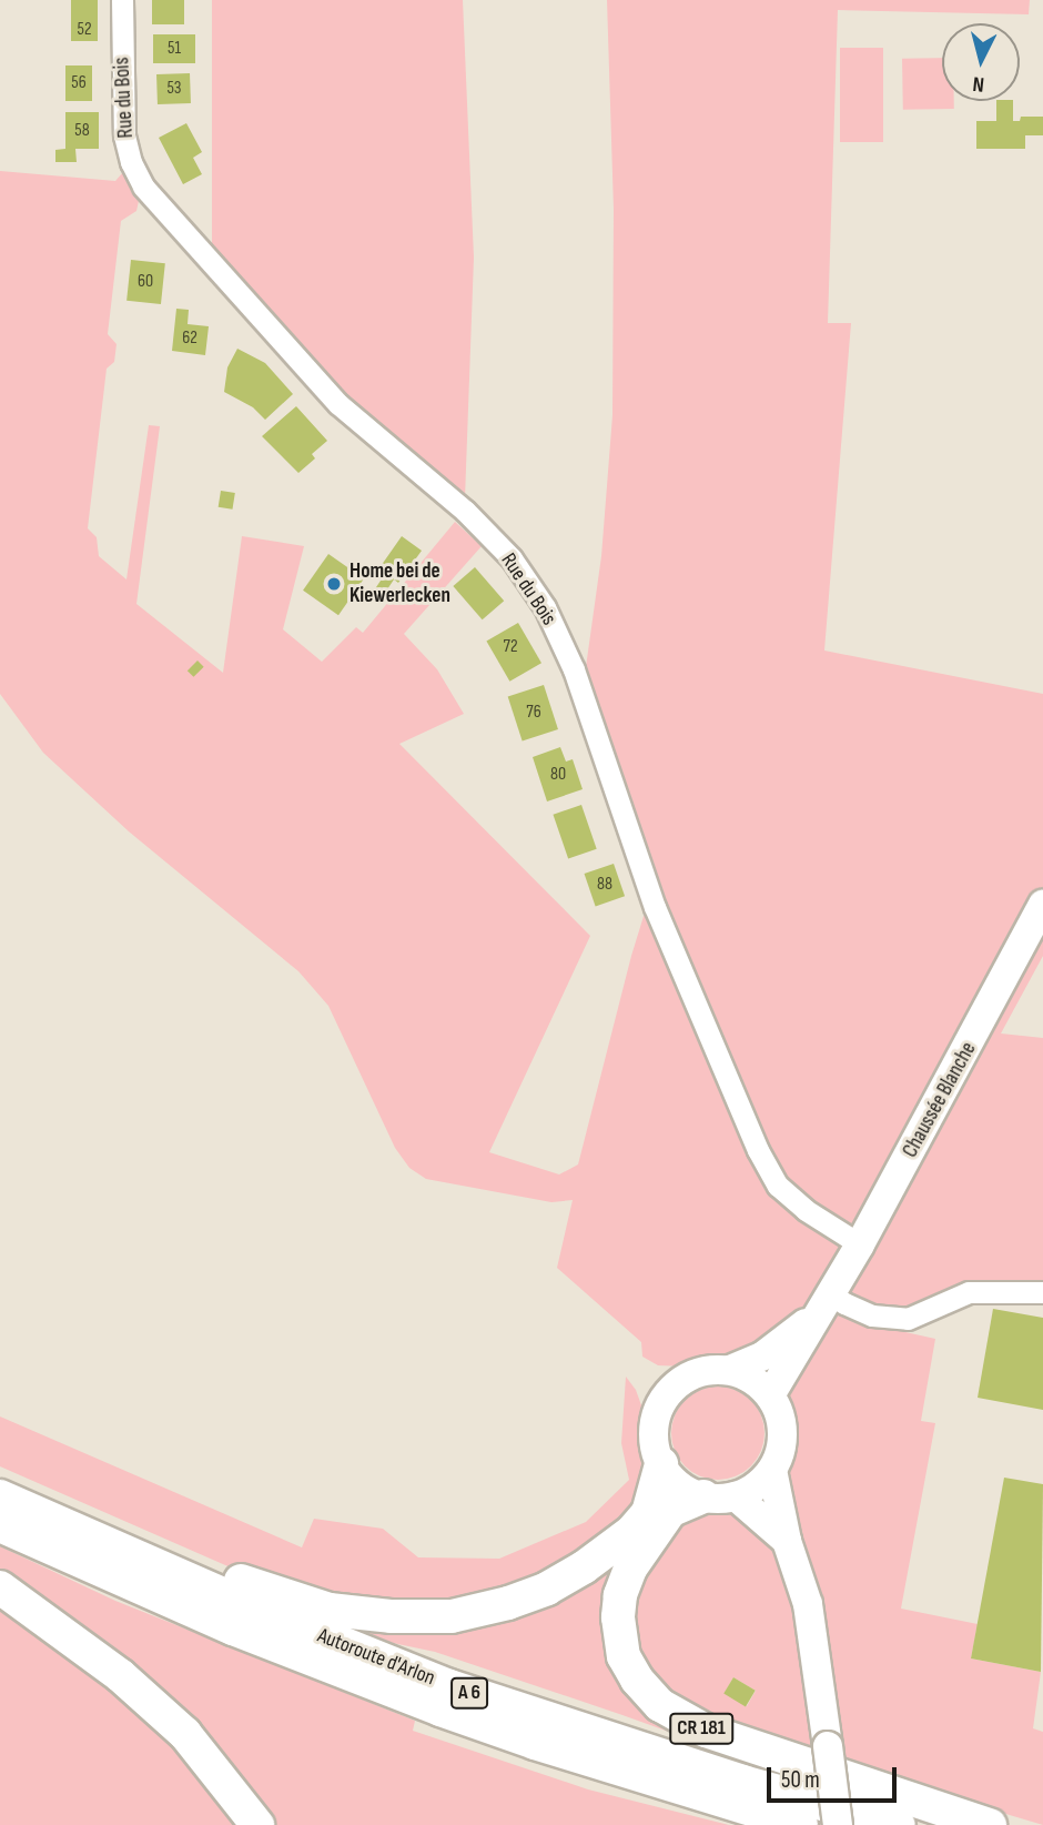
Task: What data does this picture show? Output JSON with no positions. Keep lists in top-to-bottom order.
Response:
{
  "streets": {
    "highway": ["Autoroute d'Arlon", "A 6", "CR 181"],
    "main road": ["Chaussée Blanche"],
    "street": ["Rue du Bois"]
  },
  "crossings": [
    ["Rue du Bois", "Chaussée Blanche"],
    ["Chaussée Blanche", "A 6"],
    ["Chaussée Blanche", "CR 181"],
    ["Autoroute d'Arlon", "A 6"],
    ["A 6", "CR 181"]
  ],
  "places": ["Home bei de Kiewerlecken"],
  "house_numbers": [
    "52",
    "51",
    "56",
    "53",
    "58",
    "60",
    "62",
    "72",
    "76",
    "80",
    "88"
  ],
  "scale_bar": "50 m",
  "north": "bottom"
}
